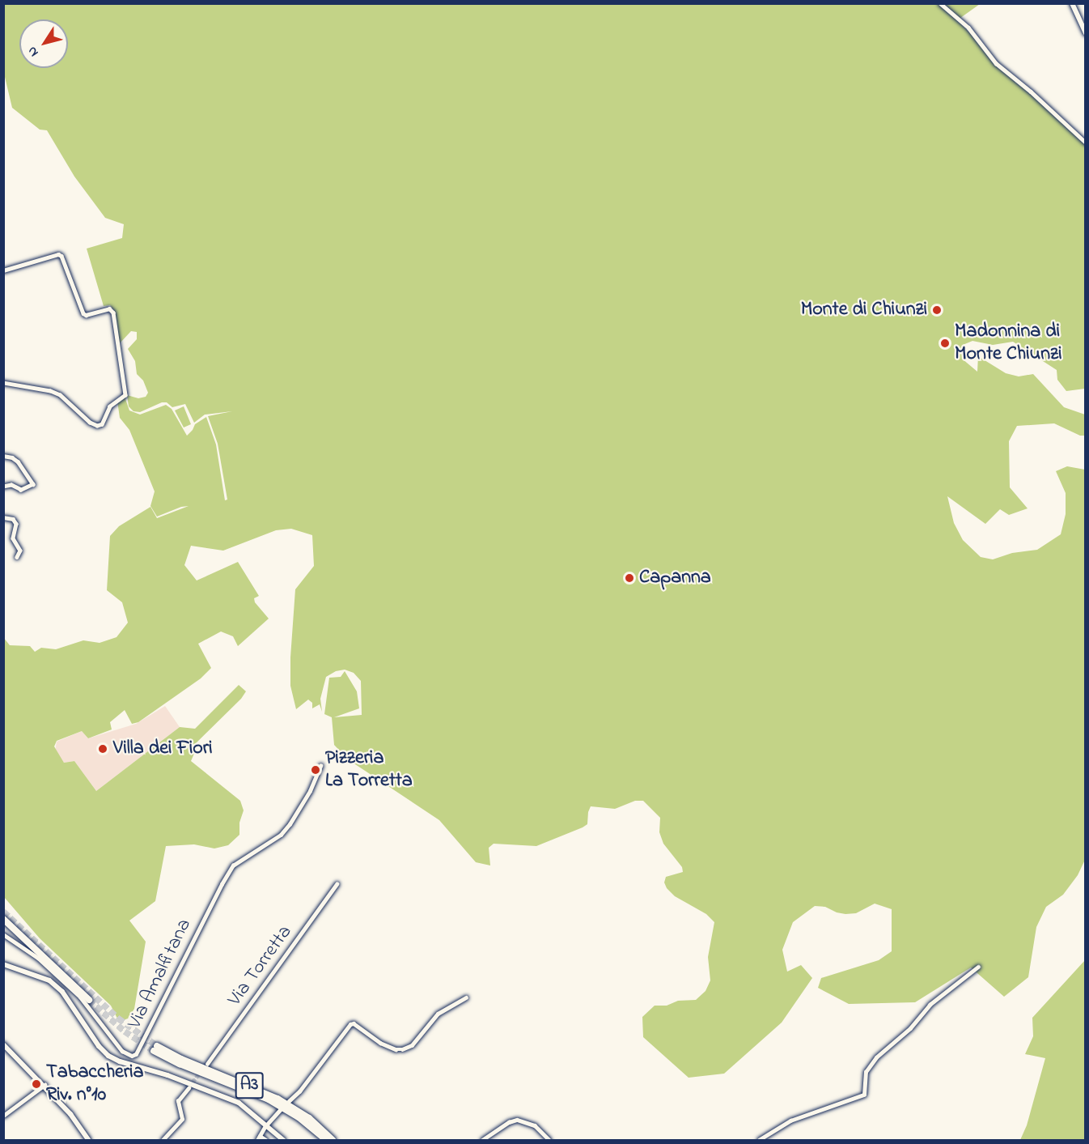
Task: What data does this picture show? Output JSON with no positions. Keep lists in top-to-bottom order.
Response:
{
  "streets": {
    "highway": ["A3"],
    "street": ["Via Torretta", "Via Amalfitana"]
  },
  "places": [
    "Monte di Chiunzi",
    "Madonnina di Monte Chiunzi",
    "Capanna",
    "Villa dei Fiori",
    "Pizzeria La Torretta",
    "Tabaccheria Riv. n°10"
  ],
  "north": "bottom left"
}
